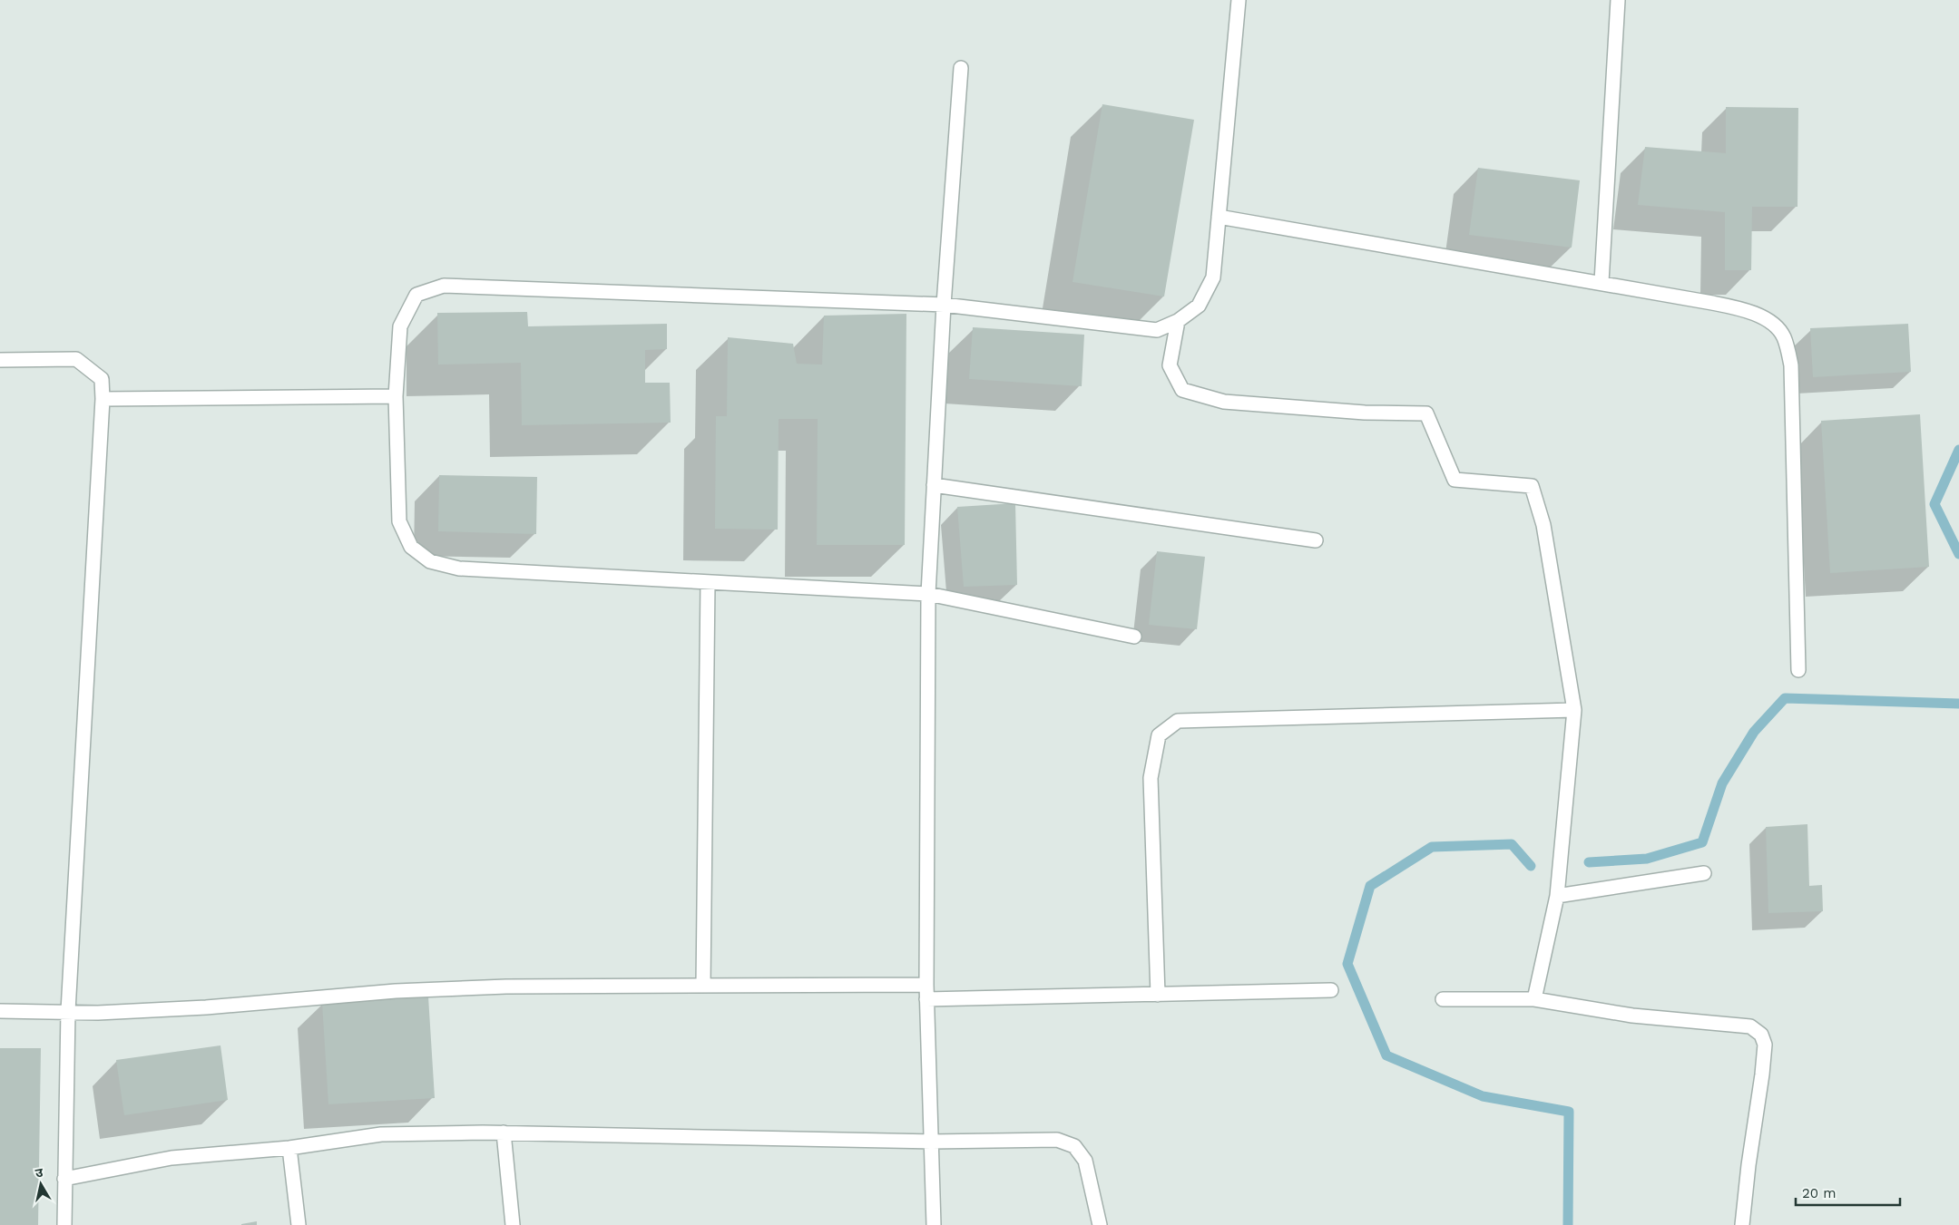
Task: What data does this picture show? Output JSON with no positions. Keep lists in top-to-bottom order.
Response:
{
  "scale_bar": "20 m",
  "north": "top"
}
